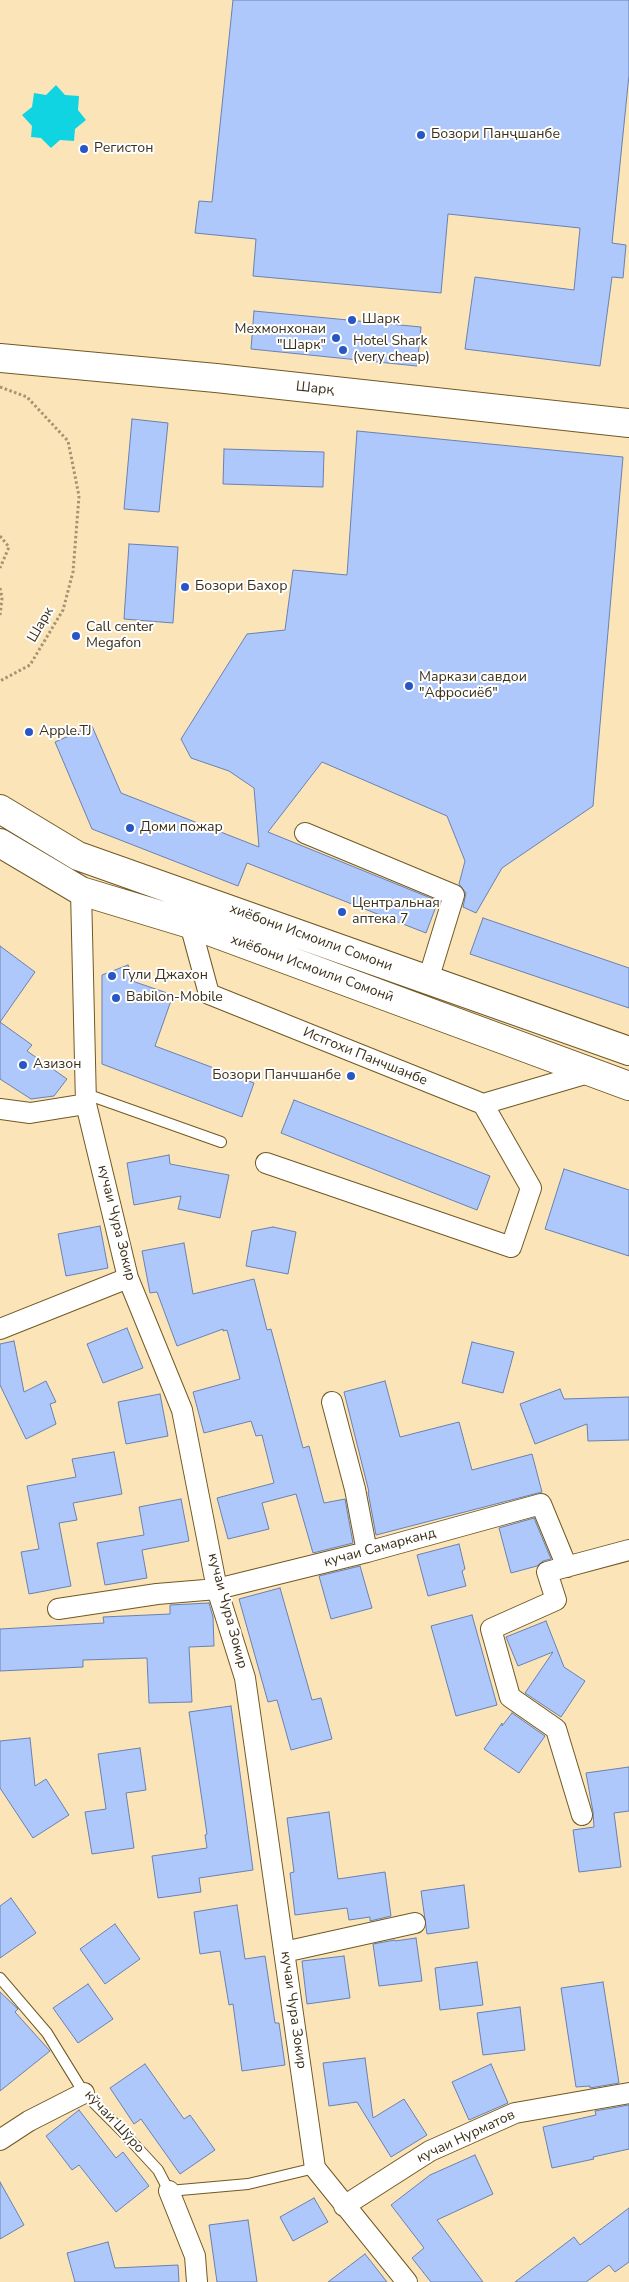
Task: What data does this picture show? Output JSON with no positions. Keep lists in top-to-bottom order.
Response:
{
  "streets": {
    "main road": ["Шарқ", "хиёбони Исмоили Сомони", "хиёбони Исмоили Сомонӣ"],
    "street": [
      "Истгохи Панчшанбе",
      "кучаи Чура Зокир",
      "кучаи Самарканд",
      "кўчаи Шўро",
      "кучаи Нурматов"
    ],
    "path": ["Шарк"]
  },
  "crossings": [
    ["хиёбони Исмоили Сомонӣ", "Истгохи Панчшанбе"],
    ["хиёбони Исмоили Сомонӣ", "кучаи Чура Зокир"],
    ["кучаи Чура Зокир", "кучаи Самарканд"],
    ["кучаи Чура Зокир", "кучаи Нурматов"]
  ],
  "places": [
    "Бозори Панҷшанбе",
    "Регистон",
    "Шарк",
    "Мехмонхонаи \"Шарк\"",
    "Hotel Shark (very cheap)",
    "Бозори Бахор",
    "Call center Megafon",
    "Маркази савдои \"Афросиёб\"",
    "Apple.TJ",
    "Доми пожар",
    "Центральная аптека 7",
    "Гули Джахон",
    "Babilon-Mobile",
    "Азизон",
    "Бозори Панчшанбе"
  ]
}
